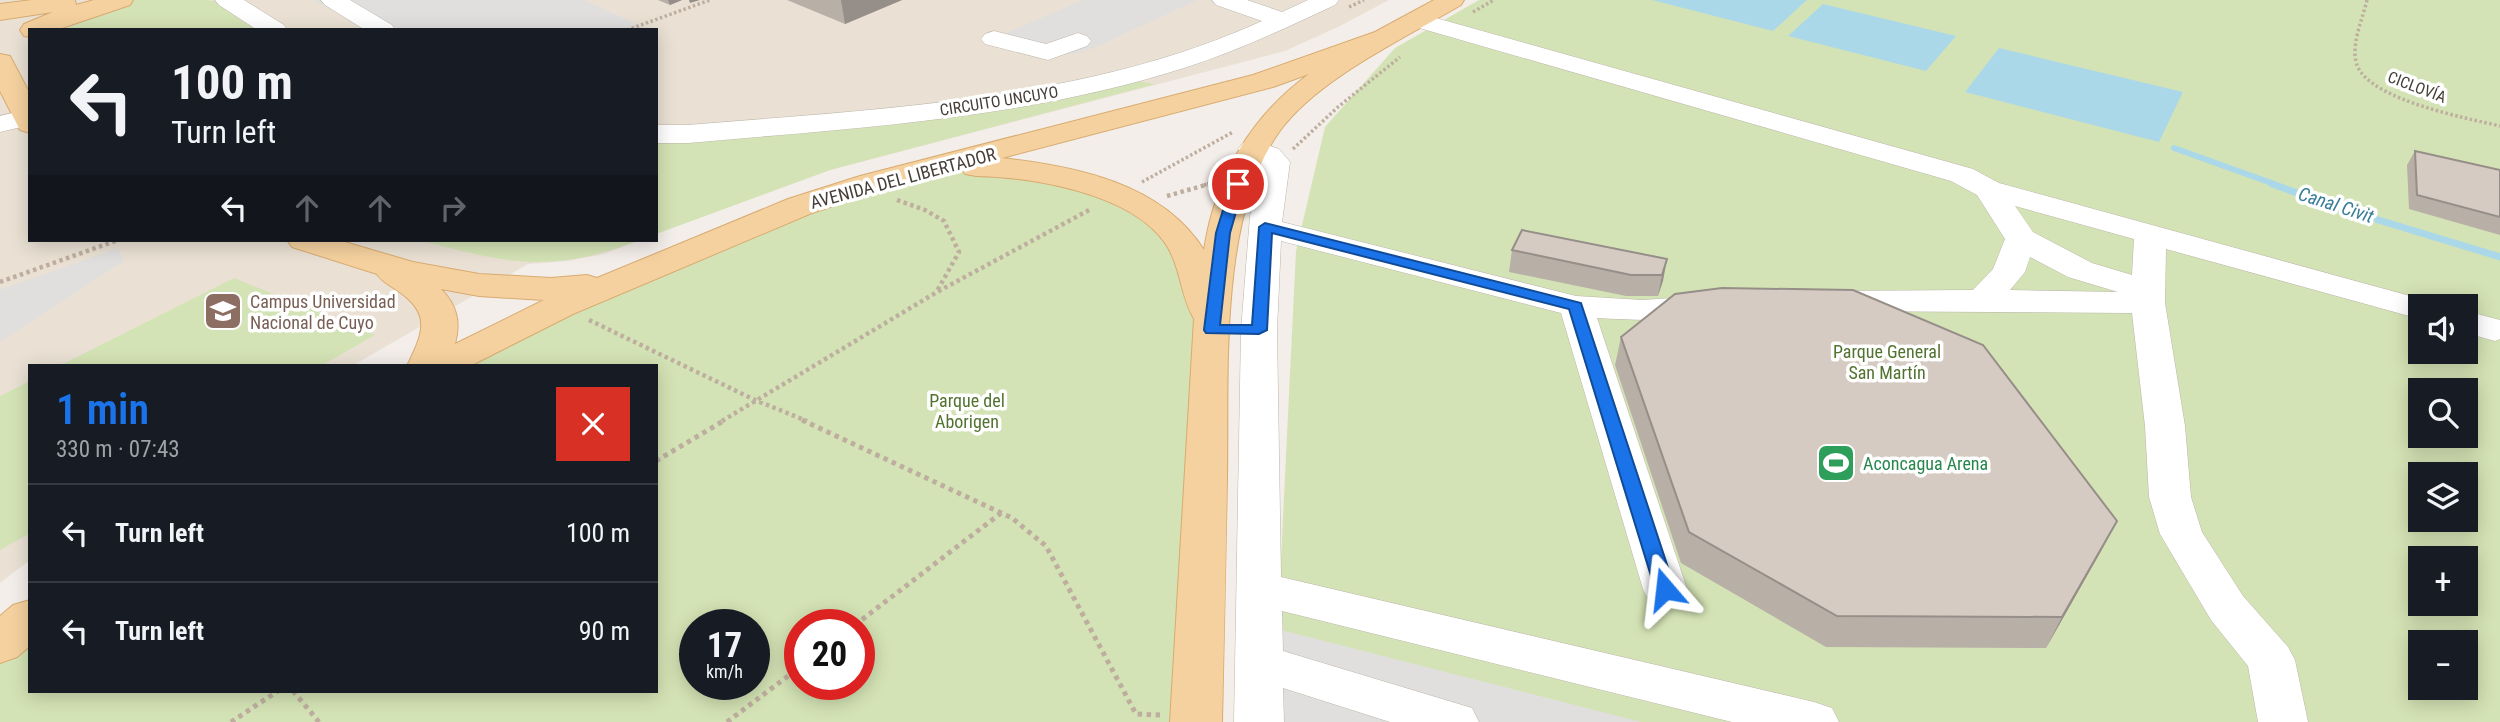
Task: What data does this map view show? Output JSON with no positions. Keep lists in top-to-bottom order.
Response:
{
  "streets": {
    "main road": ["AVENIDA DEL LIBERTADOR"],
    "street": ["CIRCUITO UNCUYO"],
    "path": ["CICLOVÍA"]
  },
  "water": ["Canal Civit"],
  "parks": ["Parque General San Martín", "Parque del Aborigen"],
  "places": {
    "school or university": ["Campus Universidad Nacional de Cuyo"],
    "sports": ["Aconcagua Arena"]
  },
  "page": {
    "turn": ["100 m", "Turn left"],
    "map_buttons": ["+", "−"],
    "heading": ["1 min", "330 m · 07:43"],
    "list": [
      {
        "name": "Turn left",
        "value": "100 m"
      },
      {
        "name": "Turn left",
        "value": "90 m"
      }
    ],
    "speed": "17 km/h",
    "limit": "20"
  }
}
